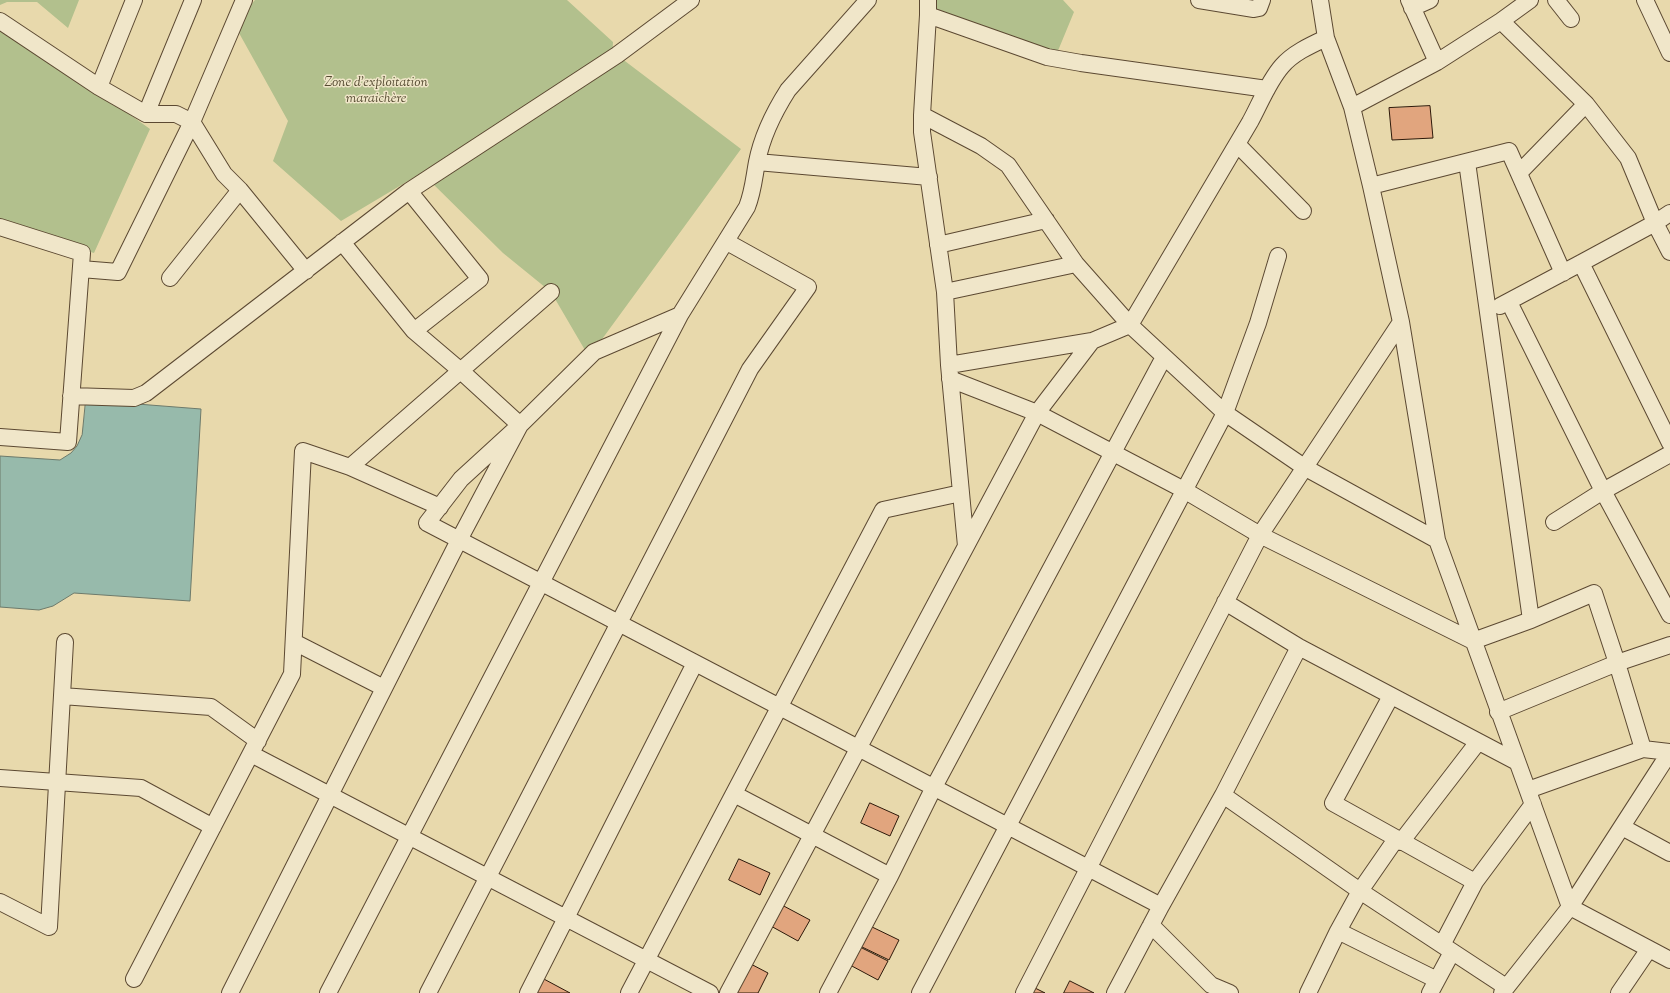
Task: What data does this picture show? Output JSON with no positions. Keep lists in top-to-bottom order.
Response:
{
  "parks": ["Zone d'exploitation maraichère"]
}
